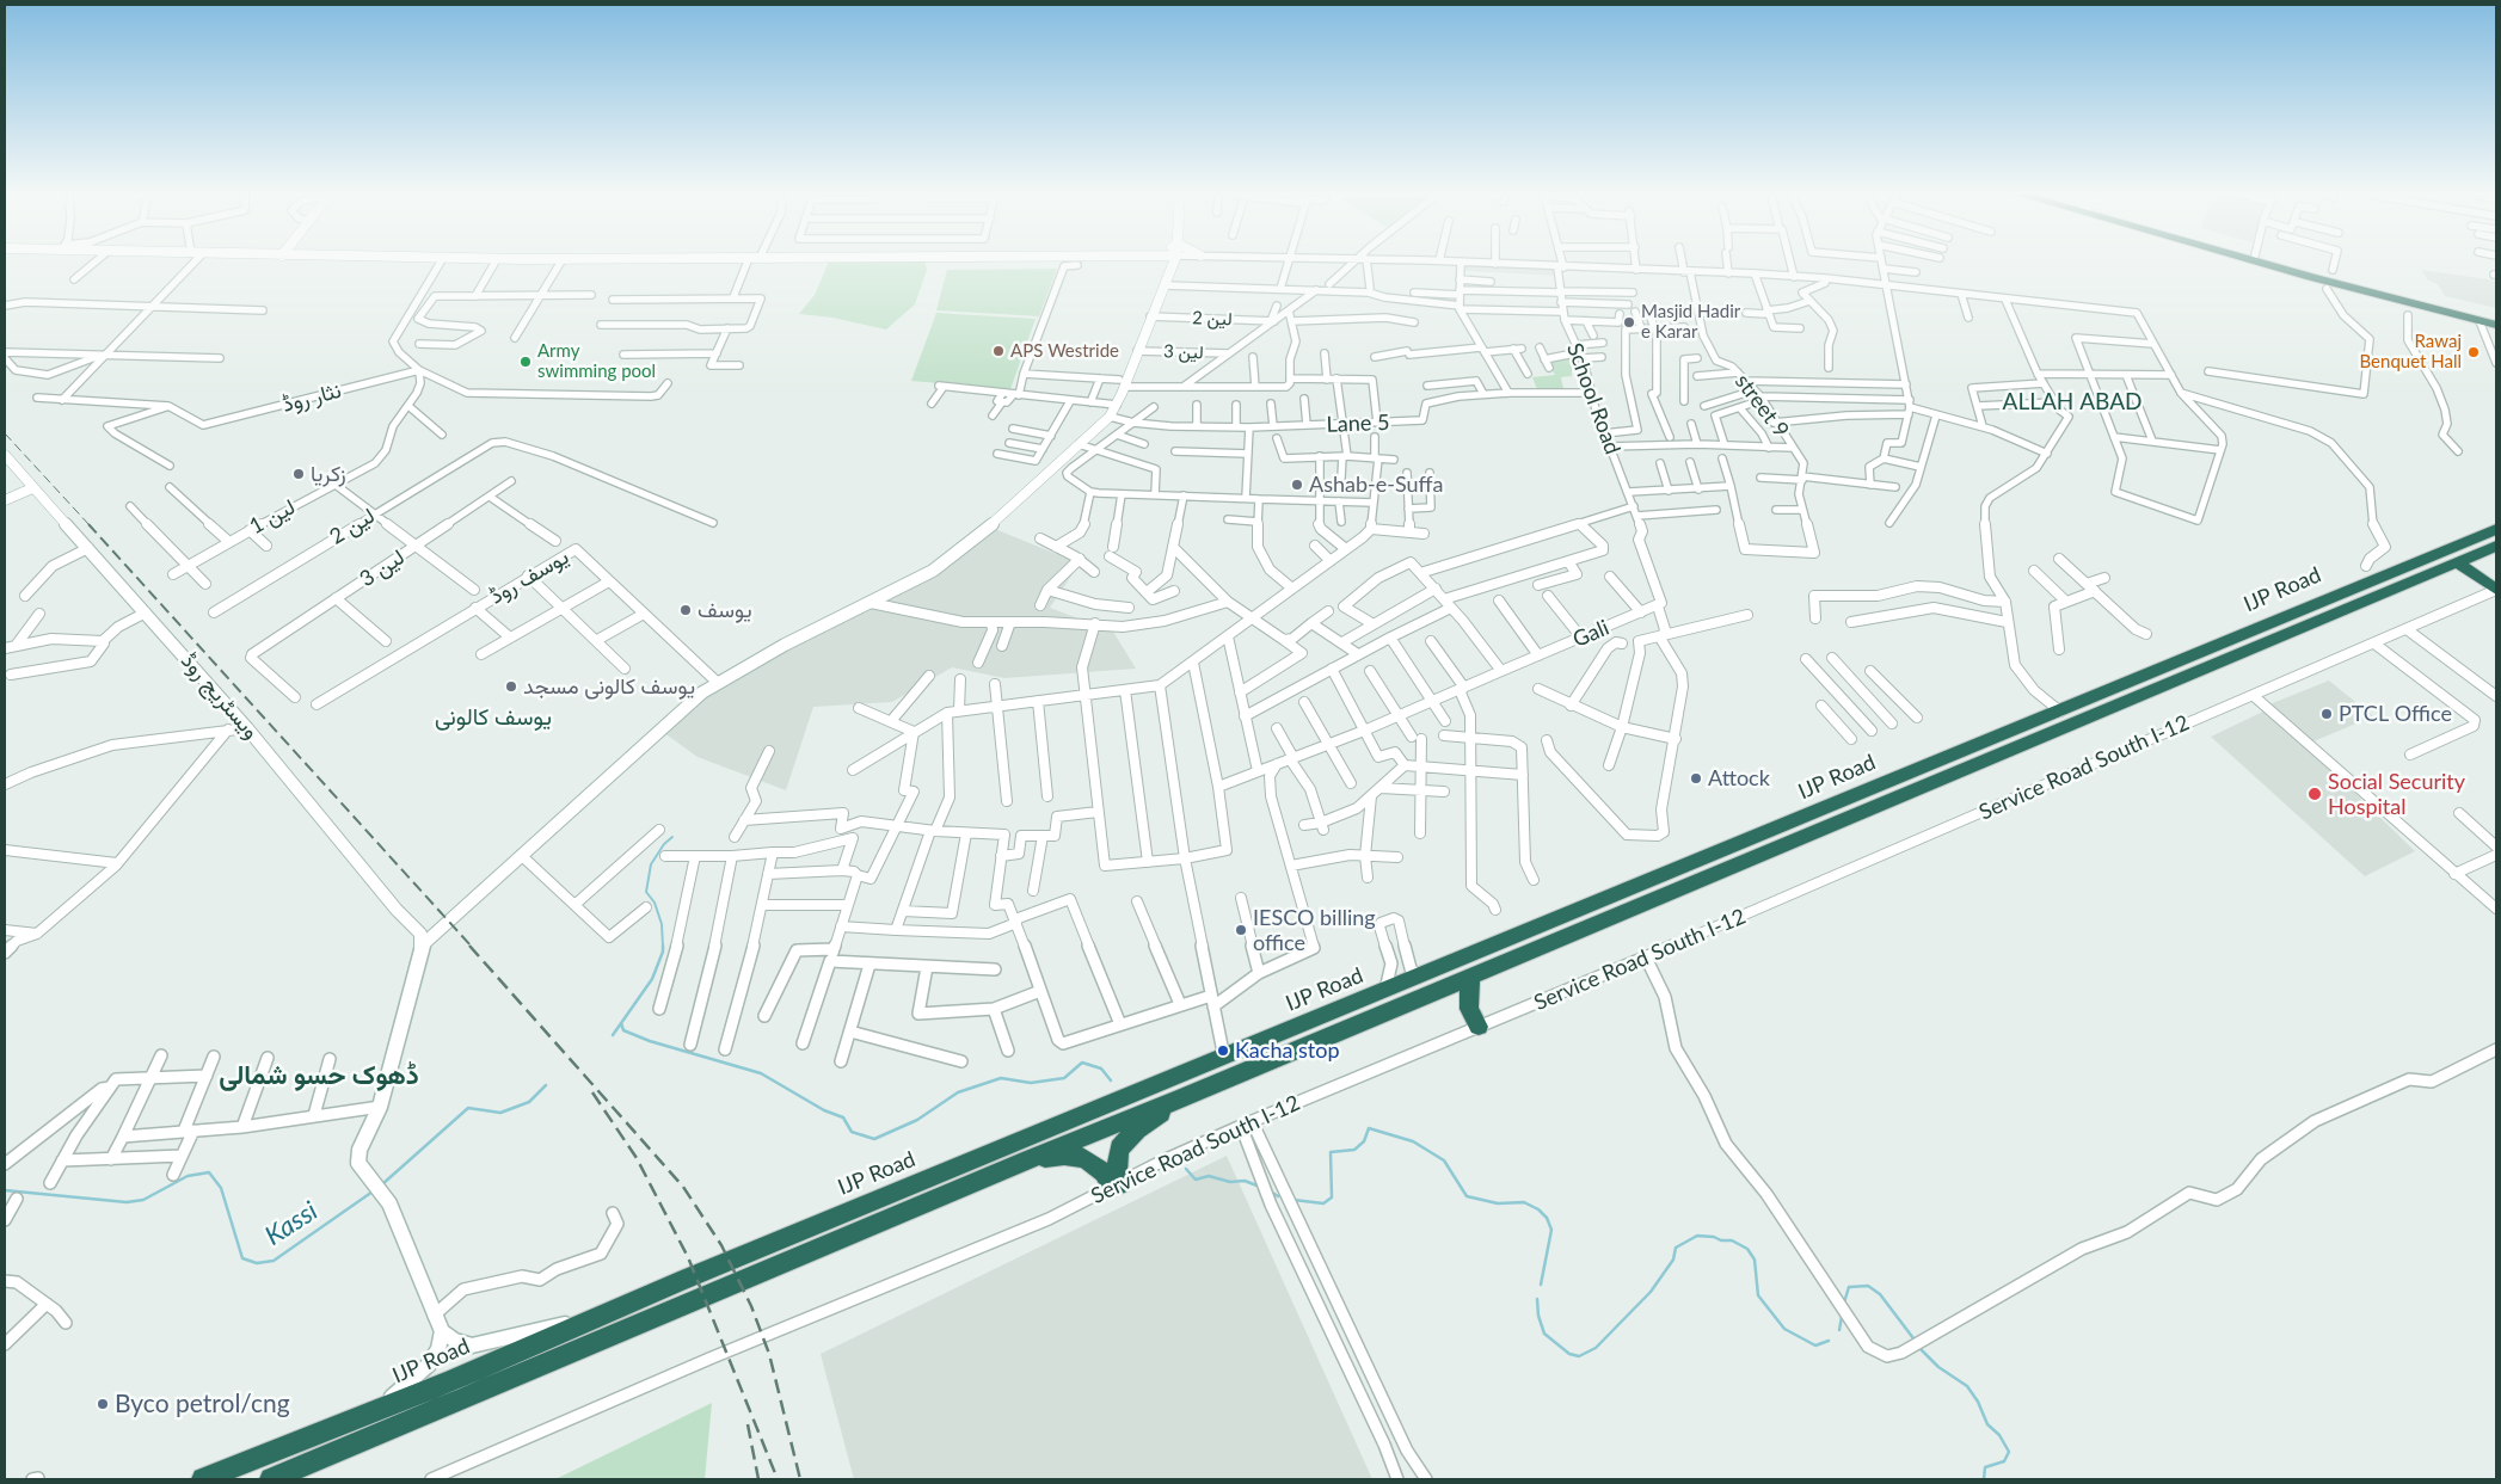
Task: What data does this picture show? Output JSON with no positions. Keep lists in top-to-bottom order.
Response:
{
  "streets": {
    "highway": ["IJP Road"],
    "main road": ["ویسٹریج روڈ"],
    "street": [
      "لین 2",
      "لین 3",
      "نثار روڈ",
      "School Road",
      "street 9",
      "Lane 5",
      "لین 1",
      "یوسف روڈ",
      "Gali",
      "Service Road South I-12"
    ]
  },
  "crossings": [
    ["نثار روڈ", "لین 1"],
    ["School Road", "Gali"]
  ],
  "districts": ["ALLAH ABAD", "یوسف کالونی", "ڈھوک حسو شمالی"],
  "water": ["Kassi"],
  "places": [
    "Masjid Hadir e Karar",
    "APS Westride",
    "Rawaj Benquet Hall",
    "Army swimming pool",
    "زکریا",
    "Ashab-e-Suffa",
    "یوسف",
    "یوسف کالونی مسجد",
    "PTCL Office",
    "Attock",
    "Social Security Hospital",
    "IESCO billing office",
    "Kacha stop",
    "Byco petrol/cng"
  ]
}
